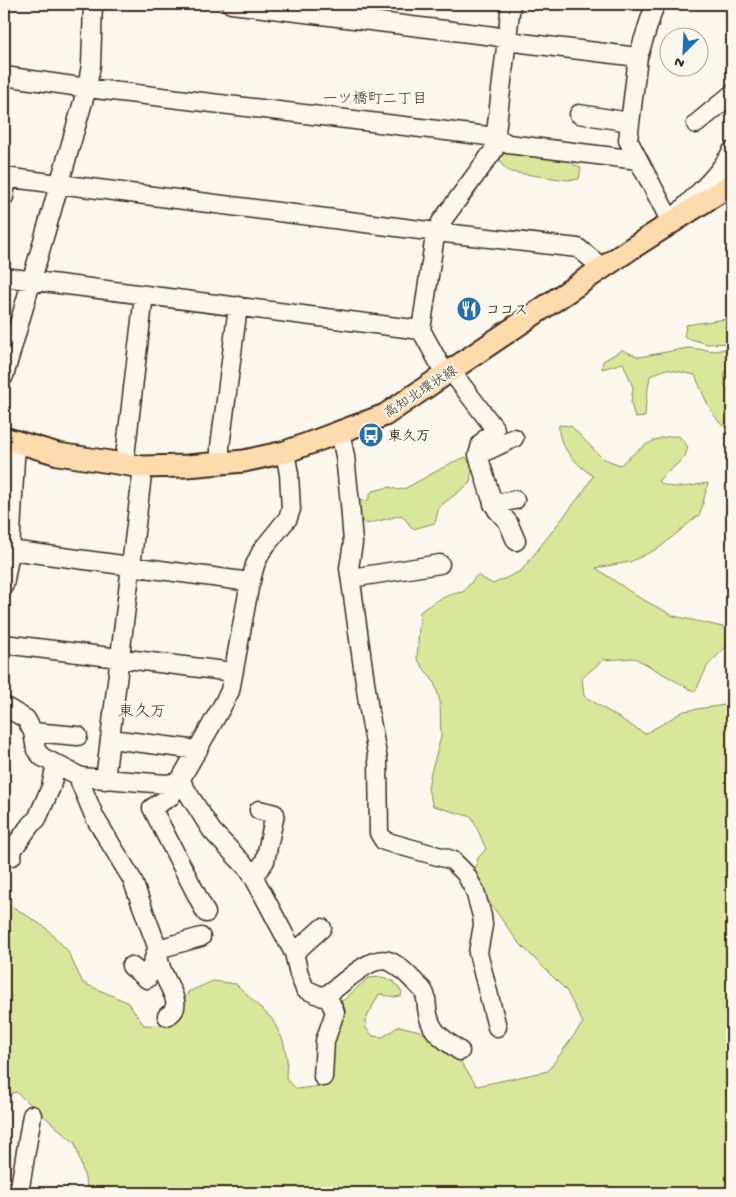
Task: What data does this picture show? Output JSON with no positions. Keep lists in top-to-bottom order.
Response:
{
  "streets": {
    "main road": ["高知北環状線"]
  },
  "districts": ["一ツ橋町二丁目", "東久万"],
  "places": {
    "restaurant": ["ココス"],
    "bus stop": ["東久万"]
  },
  "north": "bottom left"
}
